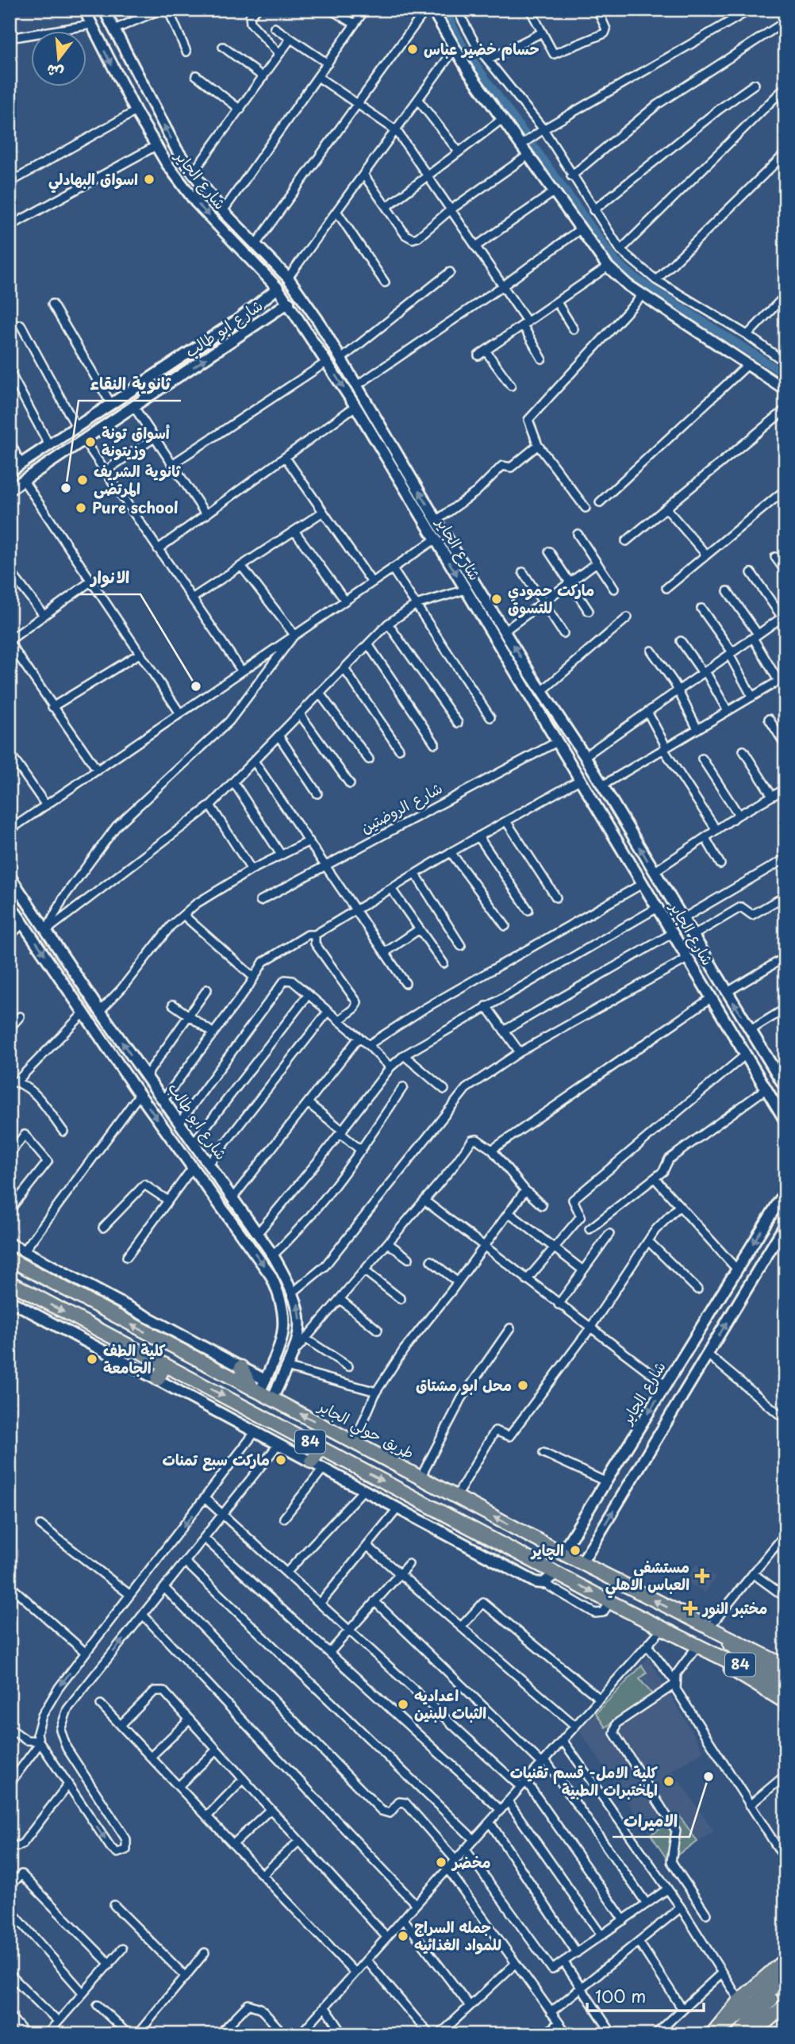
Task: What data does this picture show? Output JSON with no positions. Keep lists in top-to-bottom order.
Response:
{
  "streets": {
    "highway": ["طريق حولي الجاير", "84"],
    "street": ["شارع الجاير", "شارع ابو طالب", "شارع الروضتين"]
  },
  "crossings": [
    ["شارع الجاير", "شارع ابو طالب"],
    ["شارع الجاير", "شارع الروضتين"],
    ["شارع الجاير", "طريق حولي الجاير"],
    ["شارع ابو طالب", "طريق حولي الجاير"],
    ["طريق حولي الجاير", "84"]
  ],
  "places": {
    "other": [
      "حسام خضير عباس",
      "اسواق البهادلي",
      "أسواق تونة وزيتونة",
      "ثانوية الشريف المرتضى",
      "ثانوية النقاء",
      "Pure school",
      "ماركت حمودي للتسوق",
      "الانوار",
      "كلية الطف الجامعة",
      "محل ابو مشتاق",
      "ماركت سبع تمنات",
      "الچاير",
      "اعداديه الثبات للبنين",
      "الاميرات",
      "كلية الامل- قسم تقنيات المختبرات الطبية",
      "مخضر",
      "جمله السراج للمواد الغذائيه"
    ],
    "health": ["مستشفى العباس الاهلي", "مختبر النور"]
  },
  "scale_bar": "100 m",
  "north": "bottom"
}
